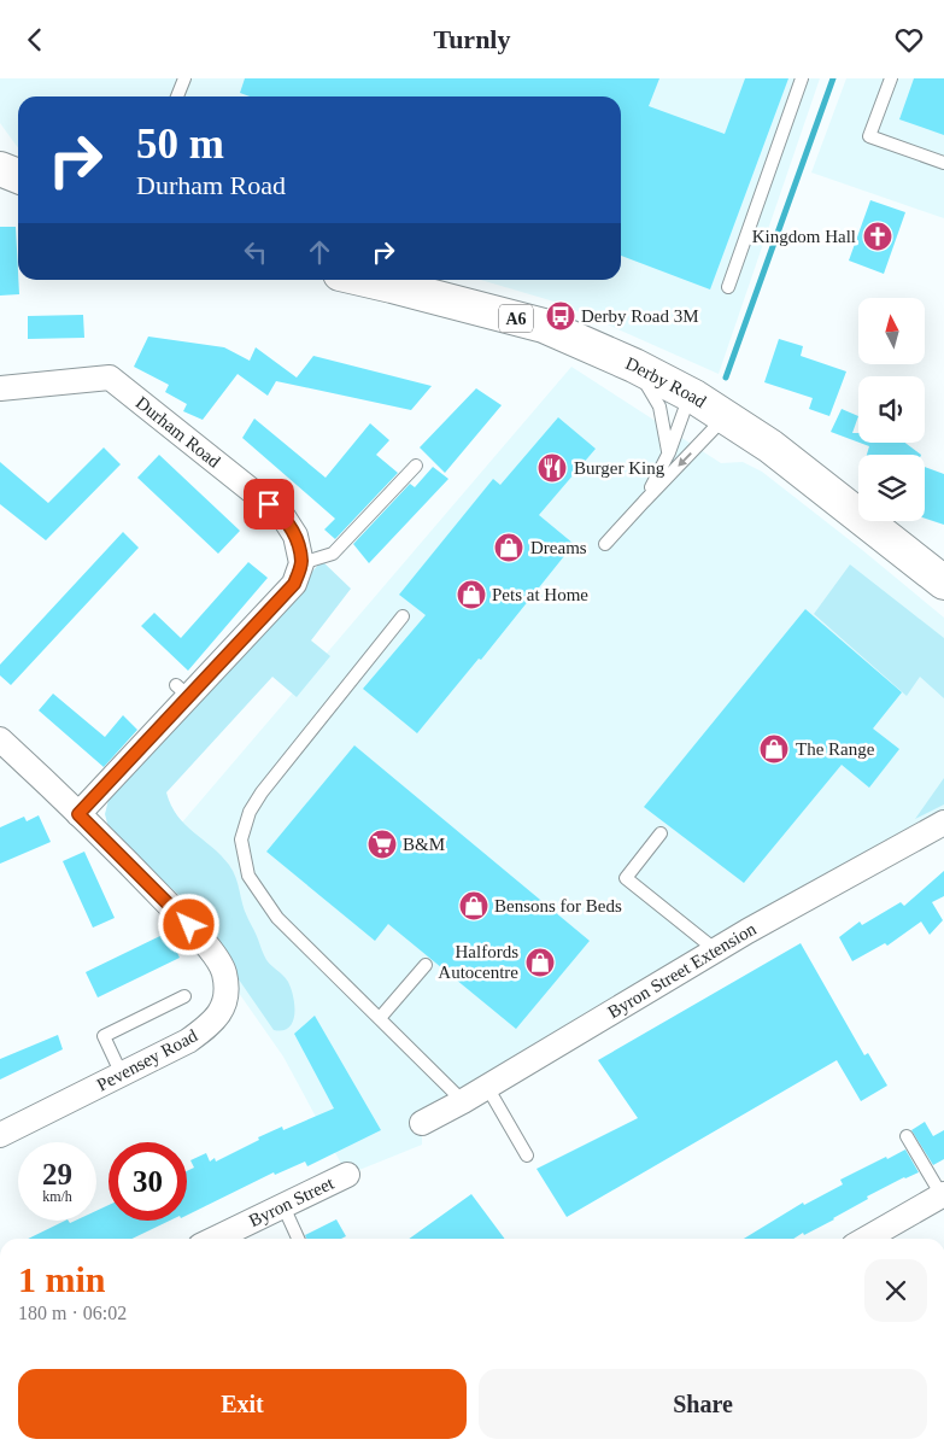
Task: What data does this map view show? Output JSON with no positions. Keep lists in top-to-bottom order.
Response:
{
  "streets": {
    "highway": ["A6", "Derby Road"],
    "street": [
      "Durham Road",
      "Byron Street Extension",
      "Pevensey Road",
      "Byron Street"
    ]
  },
  "places": {
    "church": ["Kingdom Hall"],
    "bus stop": ["Derby Road 3M"],
    "restaurant": ["Burger King"],
    "shop": [
      "Dreams",
      "Pets at Home",
      "The Range",
      "Bensons for Beds",
      "Halfords Autocentre"
    ],
    "supermarket": ["B&M"]
  },
  "north": "top",
  "page": {
    "header": "Turnly",
    "turn": ["50 m", "Durham Road"],
    "speed": "29 km/h",
    "limit": "30",
    "heading": ["1 min", "180 m · 06:02"],
    "buttons": ["Exit", "Share"]
  }
}
